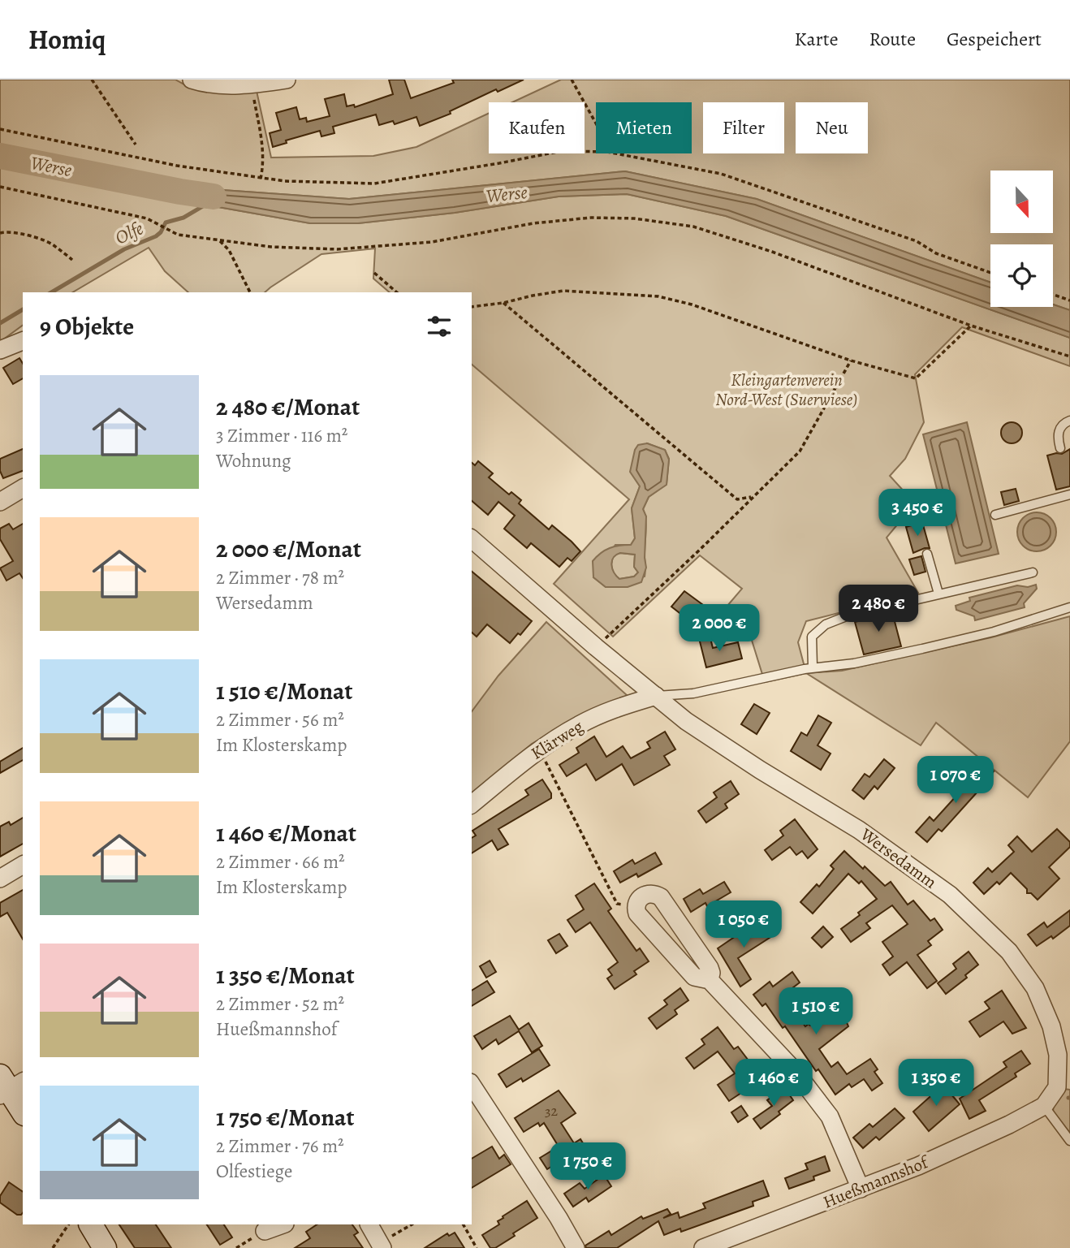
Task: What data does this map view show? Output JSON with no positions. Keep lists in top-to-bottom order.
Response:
{
  "streets": {
    "street": ["Klärweg", "Wersedamm", "Hueßmannshof"]
  },
  "crossings": [
    ["Klärweg", "Wersedamm"],
    ["Wersedamm", "Hueßmannshof"]
  ],
  "water": ["Werse", "Olfe"],
  "parks": ["Kleingartenverein Nord-West (Suerwiese)"],
  "house_numbers": ["32"],
  "north": "bottom",
  "page": {
    "header": "Homiq",
    "nav": ["Karte", "Route", "Gespeichert"],
    "chip": [
      "Kaufen",
      "Mieten",
      "Filter",
      "Neu"
    ],
    "heading": "9 Objekte",
    "list": [
      {
        "name": "2 480 €/Monat",
        "note": "3 Zimmer · 116 m² · Wohnung"
      },
      {
        "name": "2 000 €/Monat",
        "note": "2 Zimmer · 78 m² · Wersedamm"
      },
      {
        "name": "1 510 €/Monat",
        "note": "2 Zimmer · 56 m² · Im Klosterskamp"
      },
      {
        "name": "1 460 €/Monat",
        "note": "2 Zimmer · 66 m² · Im Klosterskamp"
      },
      {
        "name": "1 350 €/Monat",
        "note": "2 Zimmer · 52 m² · Hueßmannshof"
      },
      {
        "name": "1 750 €/Monat",
        "note": "2 Zimmer · 76 m² · Olfestiege"
      }
    ],
    "price": [
      "3 450 €",
      "2 480 €",
      "2 000 €",
      "1 070 €",
      "1 050 €",
      "1 510 €",
      "1 460 €",
      "1 350 €",
      "1 750 €"
    ]
  }
}
